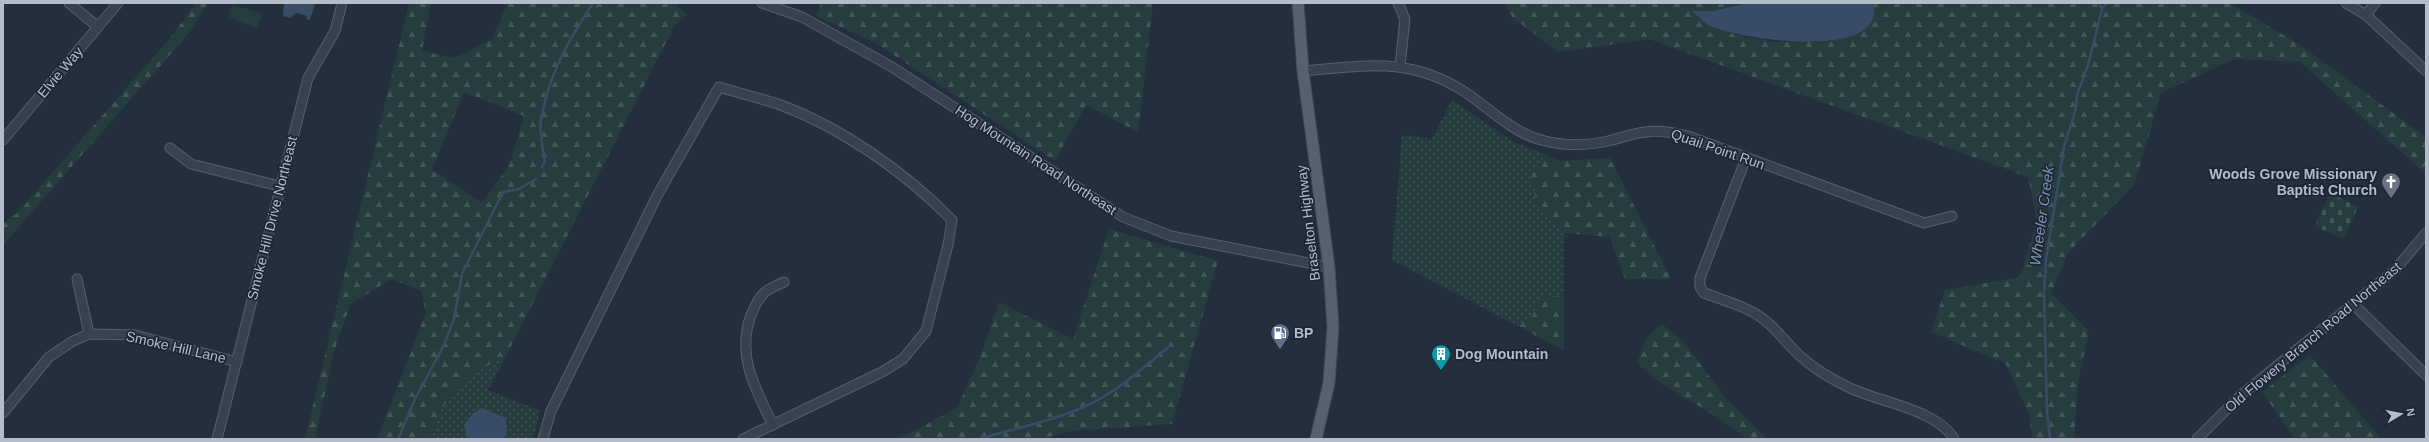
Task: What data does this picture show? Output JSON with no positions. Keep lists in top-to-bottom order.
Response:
{
  "streets": {
    "main road": ["Braselton Highway"],
    "street": [
      "Elvie Way",
      "Quail Point Run",
      "Hog Mountain Road Northeast",
      "Smoke Hill Drive Northeast",
      "Old Flowery Branch Road Northeast",
      "Smoke Hill Lane"
    ]
  },
  "crossings": [
    ["Quail Point Run", "Braselton Highway"],
    ["Hog Mountain Road Northeast", "Braselton Highway"],
    ["Smoke Hill Drive Northeast", "Smoke Hill Lane"]
  ],
  "water": ["Wheeler Creek"],
  "places": {
    "church": ["Woods Grove Missionary Baptist Church"],
    "fuel station": ["BP"],
    "building": ["Dog Mountain"]
  },
  "north": "right"
}
